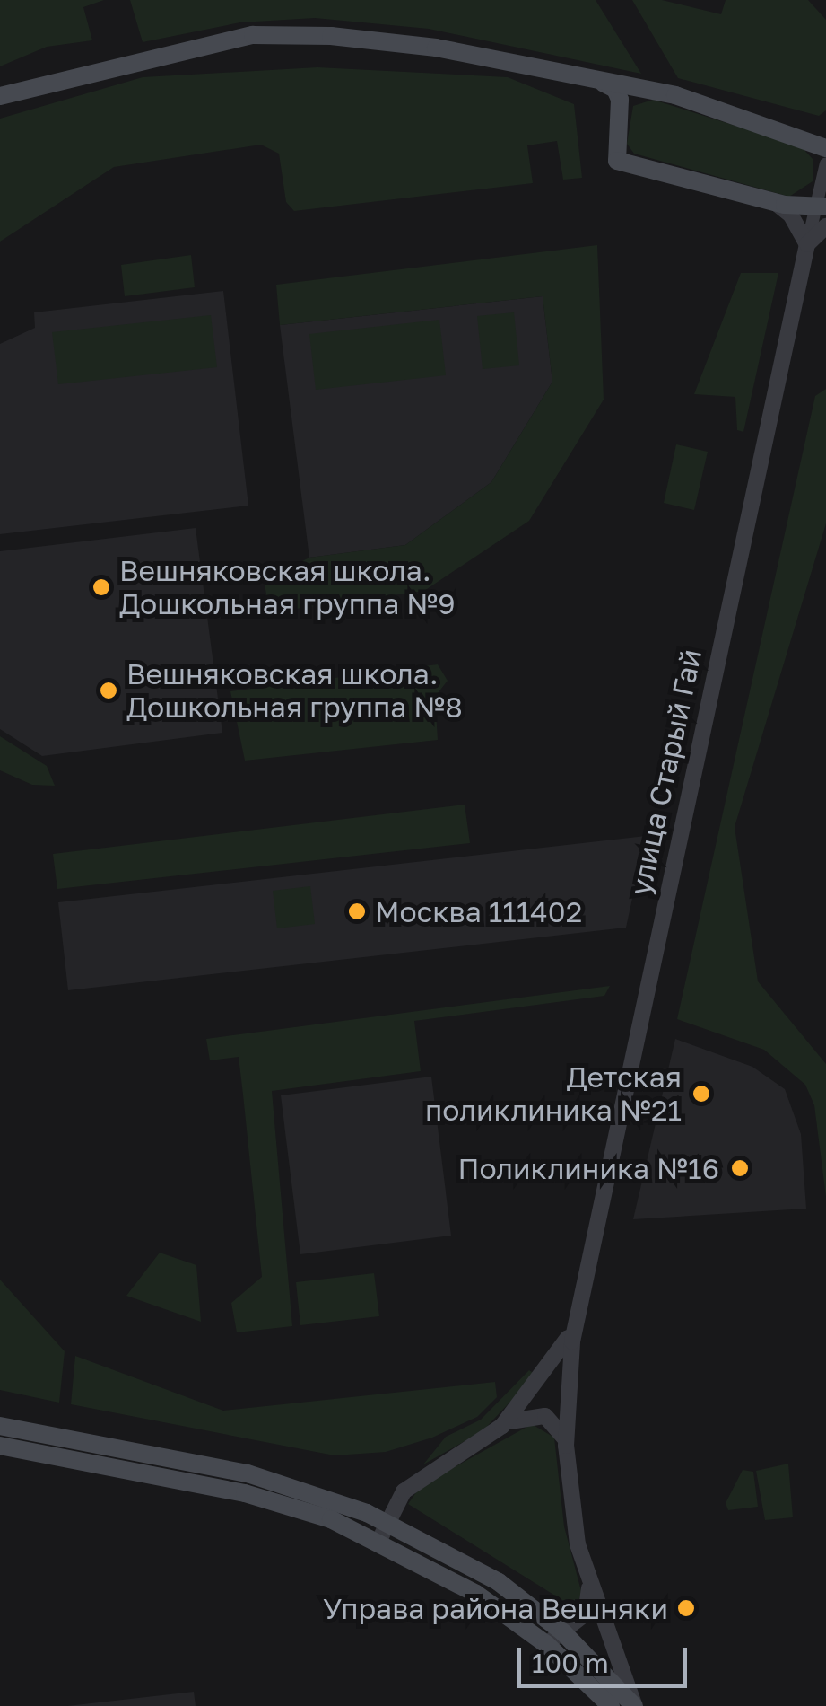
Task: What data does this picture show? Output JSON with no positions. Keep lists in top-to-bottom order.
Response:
{
  "streets": {
    "street": ["улица Старый Гай"]
  },
  "places": [
    "Вешняковская школа. Дошкольная группа №9",
    "Вешняковская школа. Дошкольная группа №8",
    "Москва 111402",
    "Детская поликлиника №21",
    "Поликлиника №16",
    "Управа района Вешняки"
  ],
  "scale_bar": "100 m"
}
